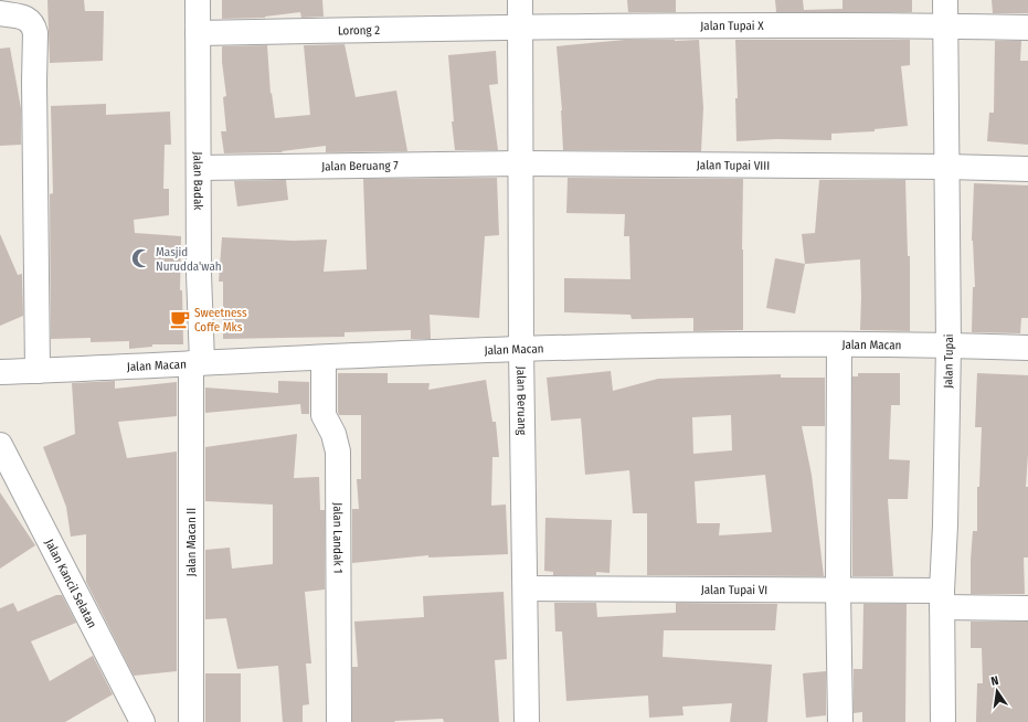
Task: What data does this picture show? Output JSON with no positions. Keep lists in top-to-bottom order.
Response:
{
  "streets": {
    "street": [
      "Jalan Tupai X",
      "Lorong 2",
      "Jalan Tupai VIII",
      "Jalan Beruang 7",
      "Jalan Badak",
      "Jalan Macan",
      "Jalan Tupai",
      "Jalan Beruang",
      "Jalan Landak 1",
      "Jalan Macan II",
      "Jalan Kancil Selatan",
      "Jalan Tupai VI"
    ]
  },
  "crossings": [
    ["Jalan Tupai X", "Lorong 2"],
    ["Jalan Tupai X", "Jalan Tupai"],
    ["Jalan Tupai X", "Jalan Beruang"],
    ["Lorong 2", "Jalan Badak"],
    ["Lorong 2", "Jalan Beruang"],
    ["Jalan Tupai VIII", "Jalan Beruang 7"],
    ["Jalan Tupai VIII", "Jalan Tupai"],
    ["Jalan Tupai VIII", "Jalan Beruang"],
    ["Jalan Beruang 7", "Jalan Badak"],
    ["Jalan Beruang 7", "Jalan Beruang"],
    ["Jalan Badak", "Jalan Macan"],
    ["Jalan Badak", "Jalan Macan II"],
    ["Jalan Macan", "Jalan Tupai"],
    ["Jalan Macan", "Jalan Beruang"],
    ["Jalan Macan", "Jalan Landak 1"],
    ["Jalan Macan", "Jalan Macan II"],
    ["Jalan Tupai", "Jalan Tupai VI"],
    ["Jalan Beruang", "Jalan Tupai VI"]
  ],
  "places": {
    "mosque": ["Masjid Nurudda'wah"],
    "cafe": ["Sweetness Coffe Mks"]
  },
  "north": "top"
}
